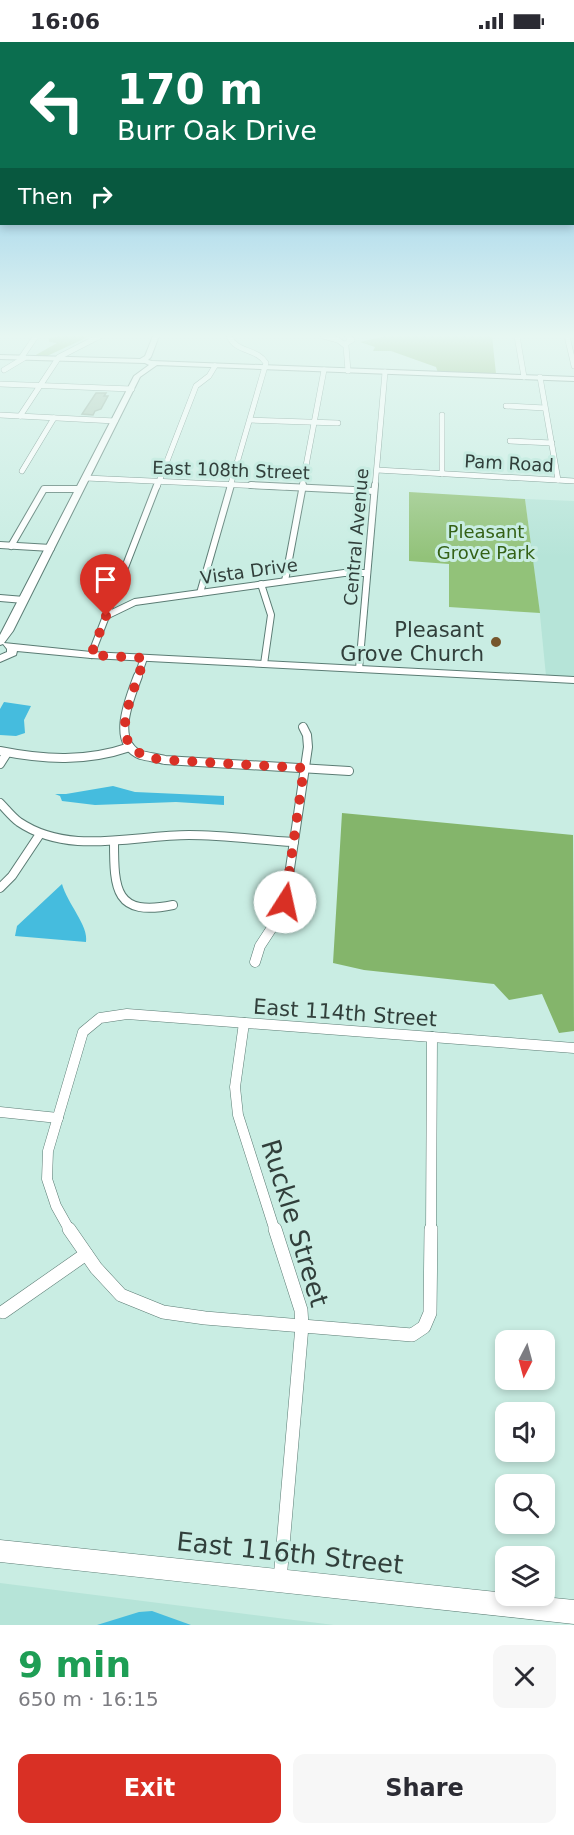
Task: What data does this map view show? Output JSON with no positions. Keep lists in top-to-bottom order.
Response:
{
  "streets": {
    "main road": ["East 116th Street"],
    "street": [
      "Pam Road",
      "East 108th Street",
      "Central Avenue",
      "Vista Drive",
      "East 114th Street",
      "Ruckle Street"
    ]
  },
  "crossings": [
    ["Pam Road", "Central Avenue"],
    ["East 108th Street", "Central Avenue"],
    ["Central Avenue", "Vista Drive"],
    ["East 114th Street", "Ruckle Street"],
    ["Ruckle Street", "East 116th Street"]
  ],
  "parks": ["Pleasant Grove Park"],
  "places": ["Pleasant Grove Church"],
  "north": "bottom",
  "page": {
    "status": "16:06",
    "turn": ["170 m", "Burr Oak Drive"],
    "then": "Then",
    "heading": ["9 min", "650 m · 16:15"],
    "buttons": ["Exit", "Share"]
  }
}
